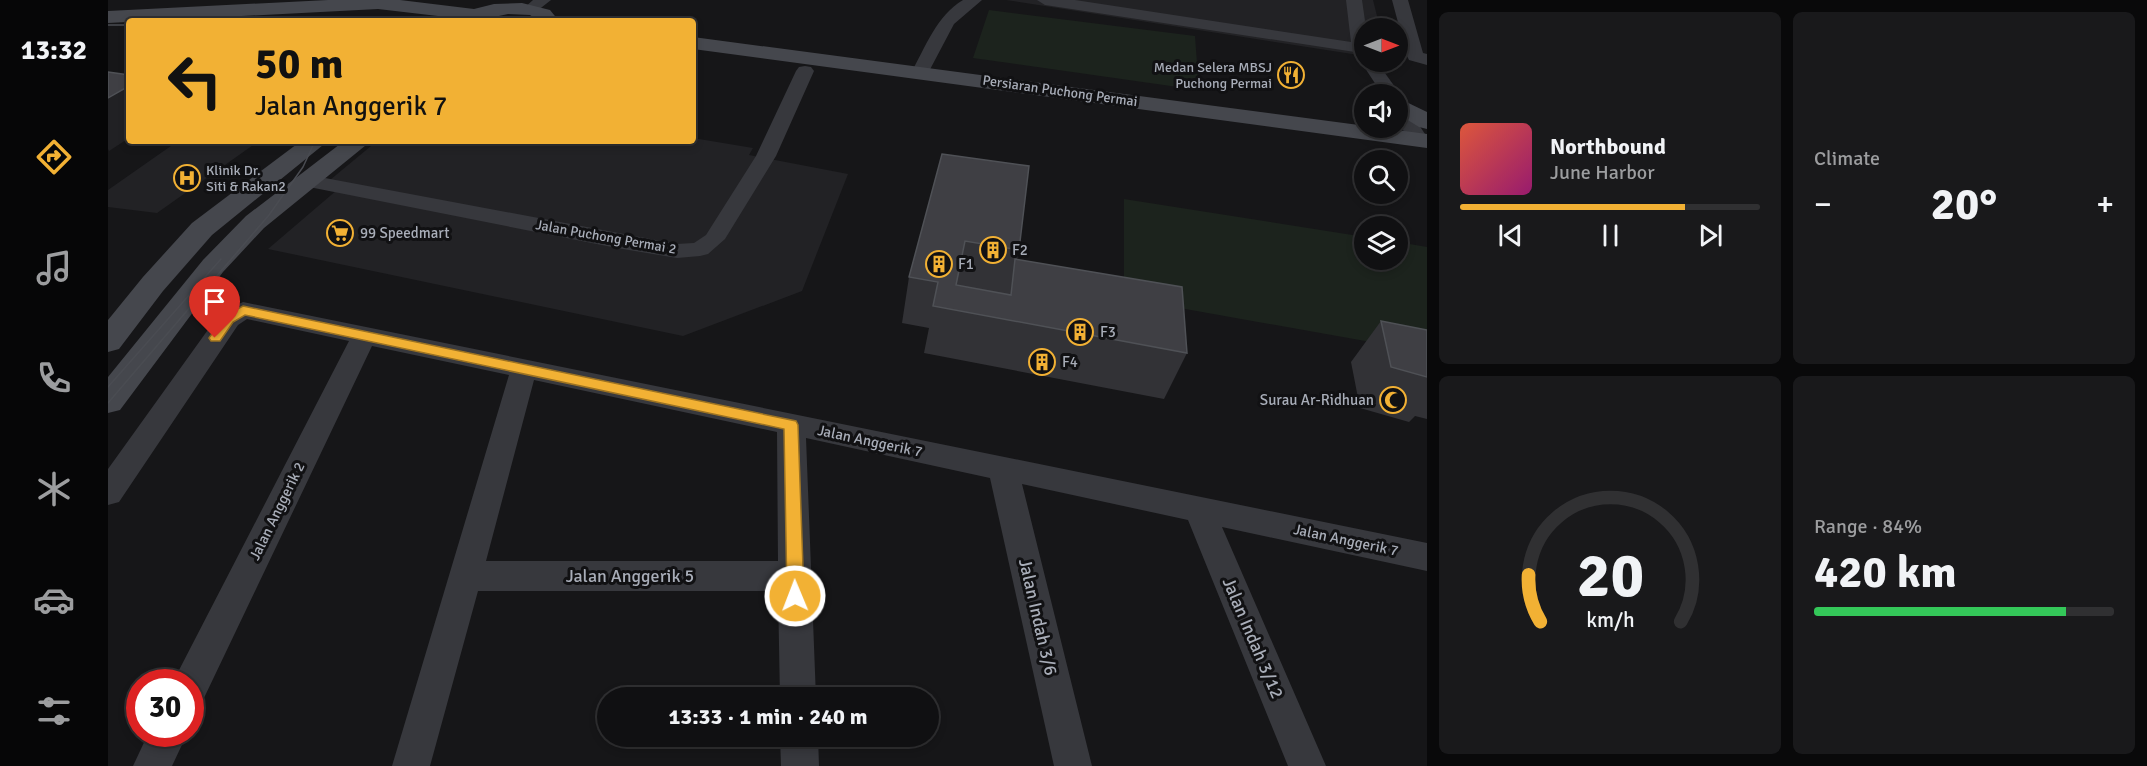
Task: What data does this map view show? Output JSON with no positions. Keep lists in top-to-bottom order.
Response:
{
  "streets": {
    "street": [
      "Persiaran Puchong Permai",
      "Jalan Puchong Permai 2",
      "Jalan Anggerik 7",
      "Jalan Anggerik 2",
      "Jalan Anggerik 5",
      "Jalan Indah 3/6",
      "Jalan Indah 3/12"
    ]
  },
  "crossings": [
    ["Persiaran Puchong Permai", "Jalan Puchong Permai 2"],
    ["Jalan Anggerik 7", "Jalan Anggerik 2"],
    ["Jalan Anggerik 7", "Jalan Indah 3/6"],
    ["Jalan Anggerik 7", "Jalan Indah 3/12"]
  ],
  "places": {
    "restaurant": ["Medan Selera MBSJ Puchong Permai"],
    "hospital": ["Klinik Dr. Siti & Rakan2"],
    "supermarket": ["99 Speedmart"],
    "building": [
      "F2",
      "F1",
      "F3",
      "F4"
    ],
    "mosque": ["Surau Ar-Ridhuan"]
  },
  "north": "right",
  "page": {
    "tabs": "13:32",
    "tile": [
      "Climate",
      ["Range · 84%", "420 km"]
    ],
    "turn": ["50 m", "Jalan Anggerik 7"],
    "song": ["Northbound", "June Harbor"],
    "heat": ["−", "20°", "+"],
    "limit": "30",
    "trip": "13:33 · 1 min · 240 m",
    "gauge": ["20", "km/h"]
  }
}
